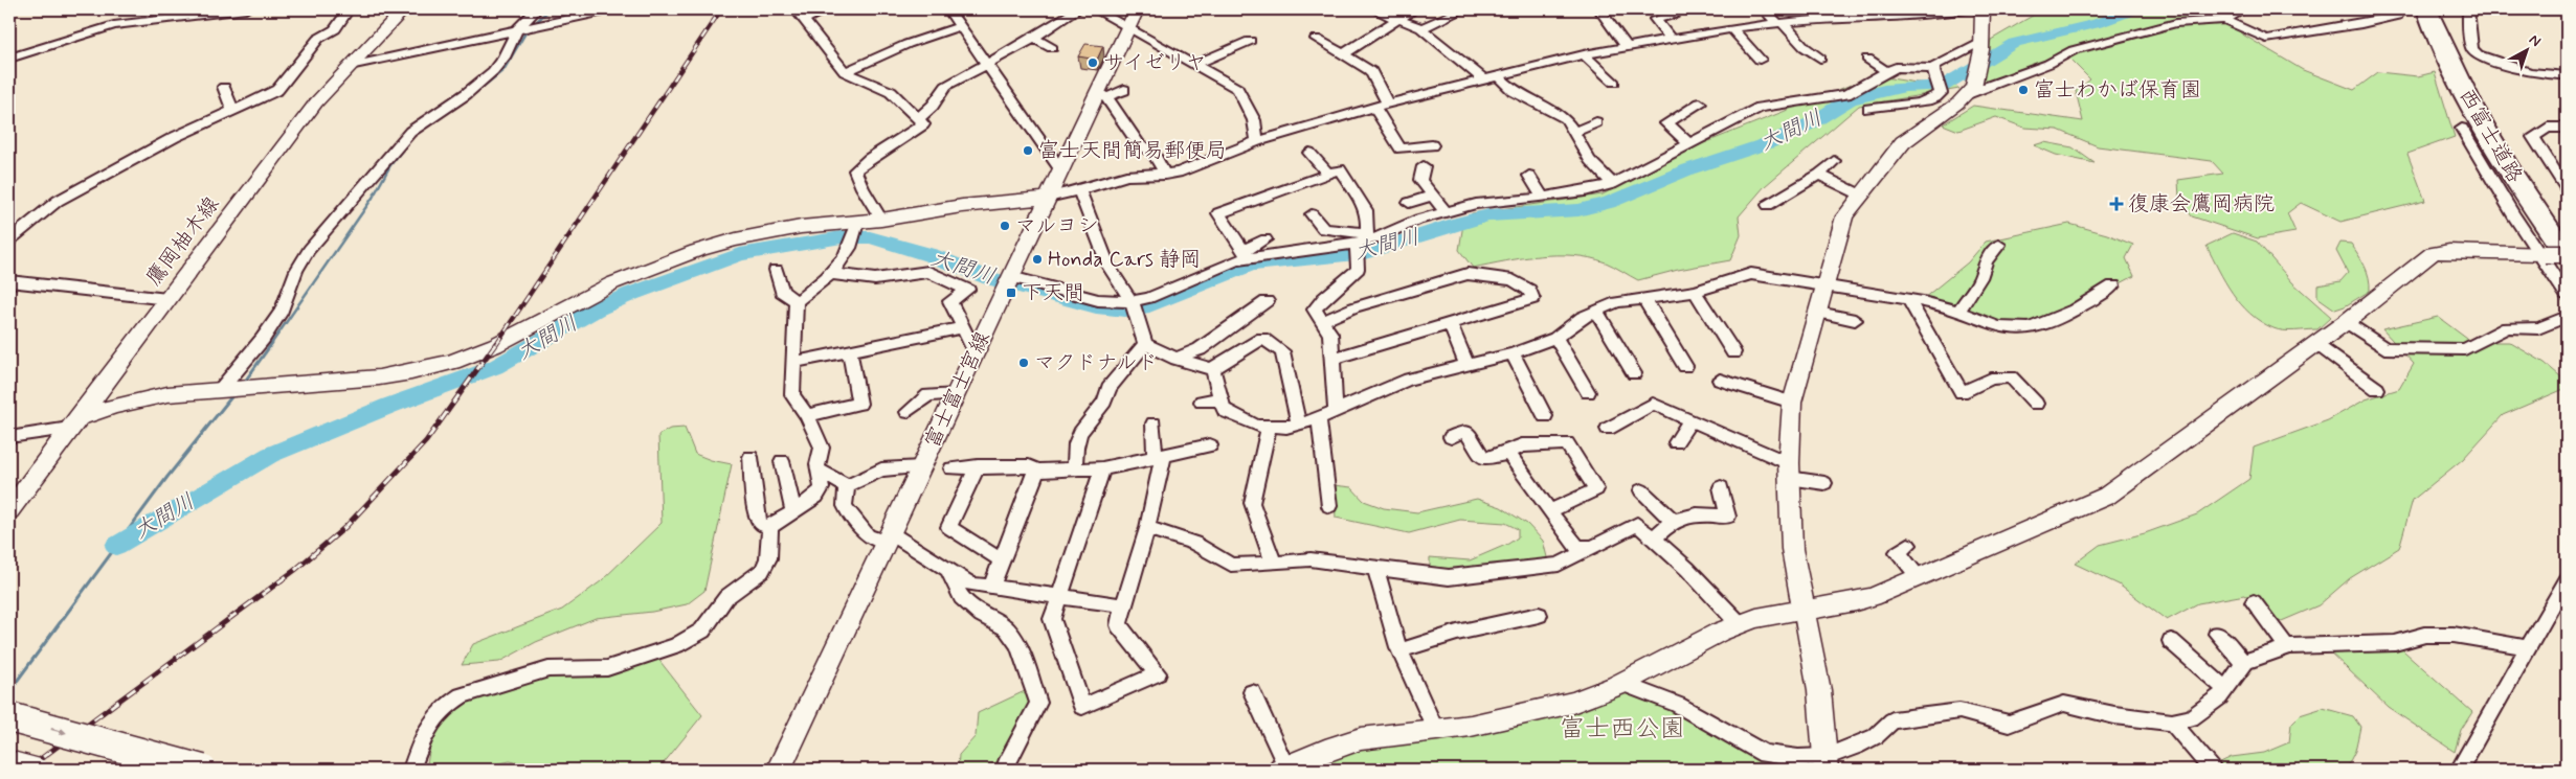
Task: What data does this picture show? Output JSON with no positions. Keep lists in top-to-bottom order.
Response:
{
  "streets": {
    "highway": ["西富士道路"],
    "street": ["鷹岡柚木線", "富士富士宮線"]
  },
  "water": ["大間川"],
  "parks": ["富士西公園"],
  "places": {
    "other": [
      "サイゼリヤ",
      "富士わかば保育園",
      "富士天間簡易郵便局",
      "マルヨシ",
      "Honda Cars 静岡",
      "マクドナルド"
    ],
    "health": ["復康会鷹岡病院"],
    "transit": ["下天間"]
  },
  "north": "top right"
}
